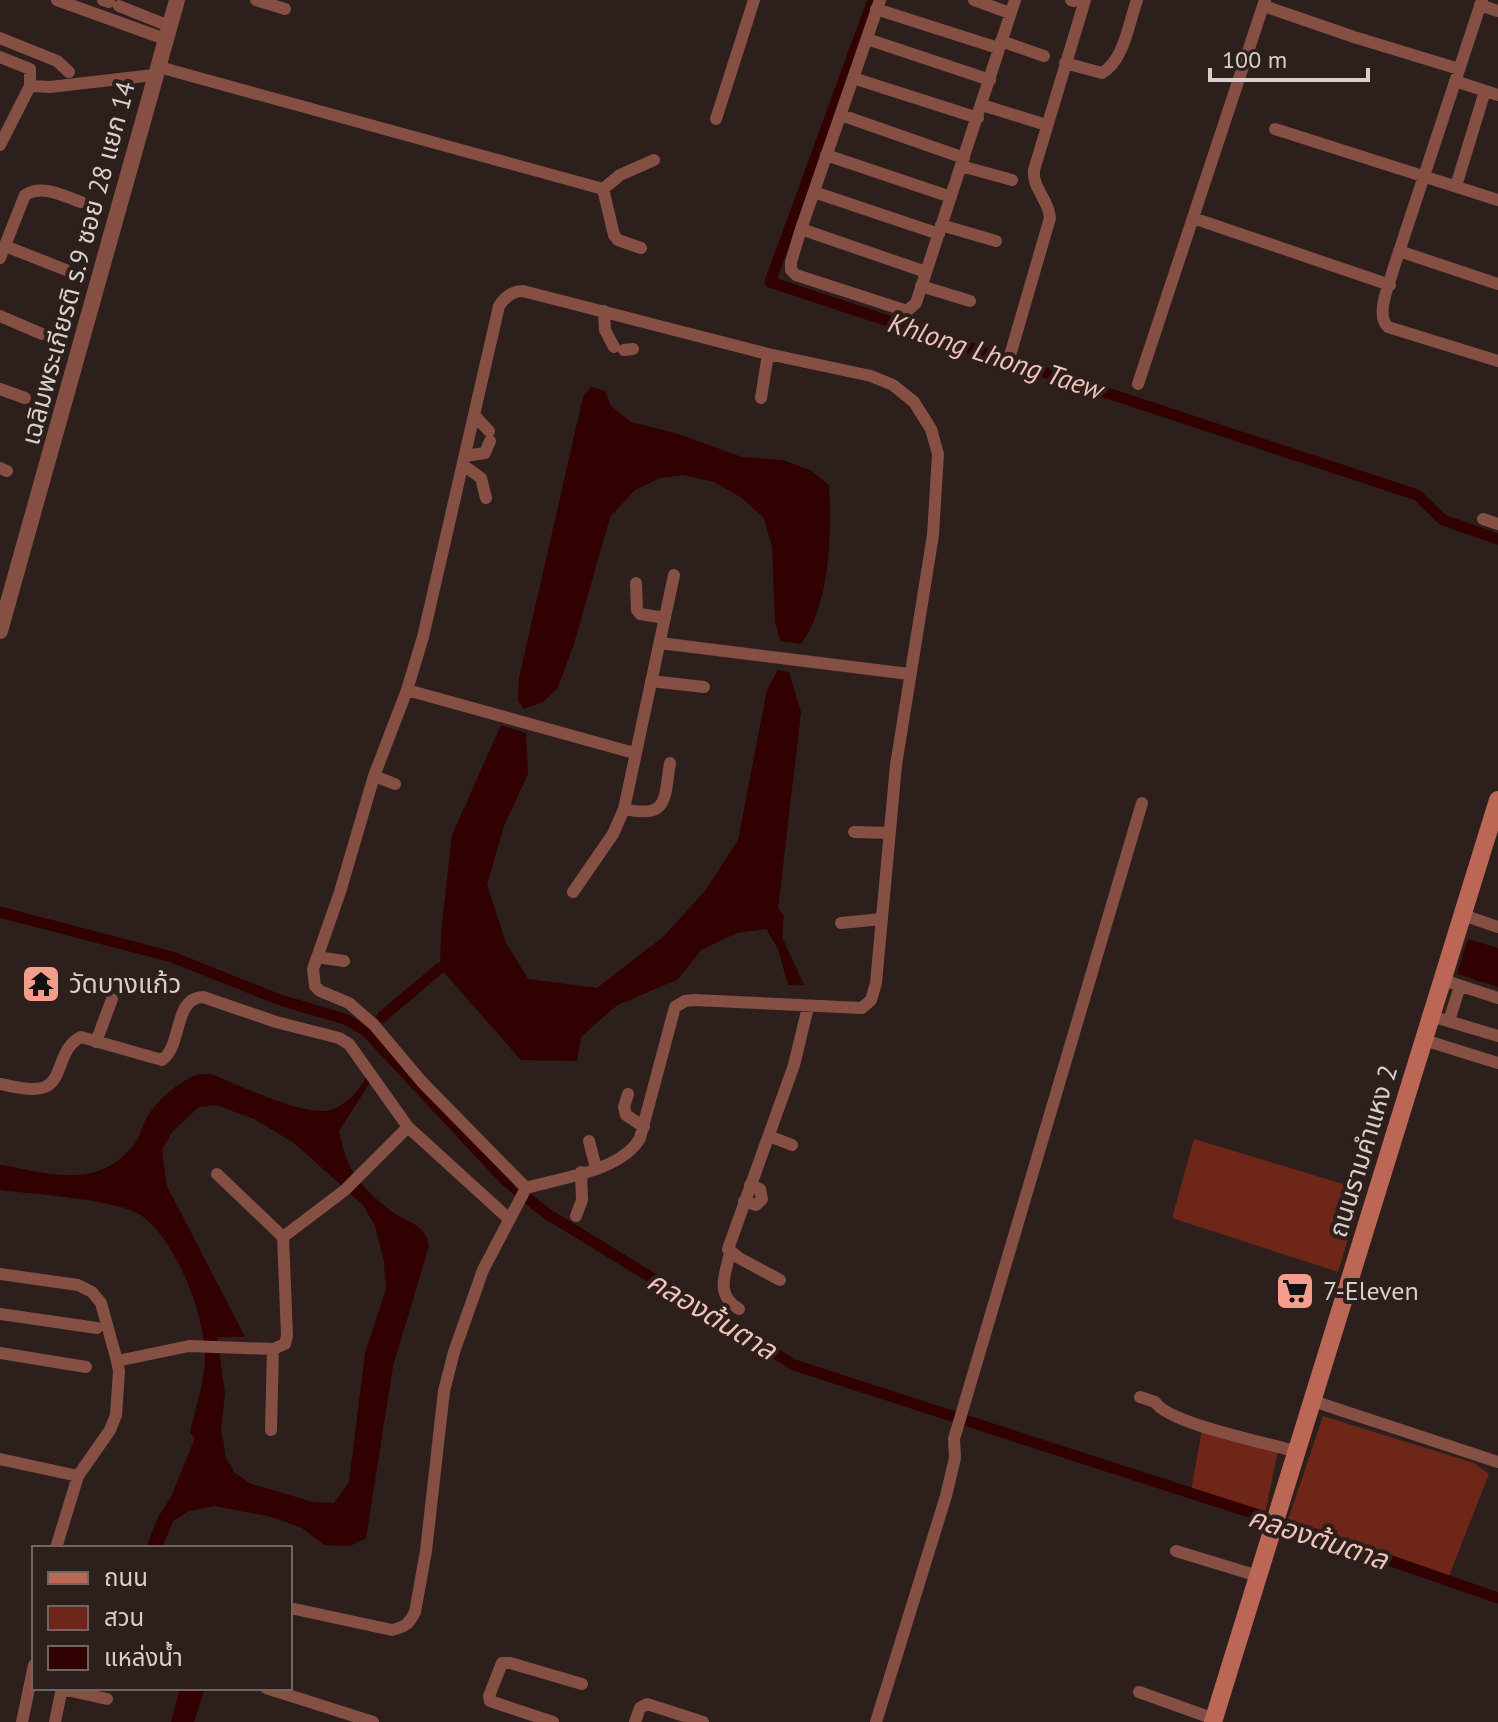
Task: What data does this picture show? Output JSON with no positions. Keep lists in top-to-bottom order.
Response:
{
  "streets": {
    "main road": ["ถนนรามคำแหง 2"],
    "street": ["เฉลิมพระเกียรติ ร.9 ซอย 28 แยก 14"]
  },
  "water": ["Khlong Lhong Taew", "คลองต้นตาล"],
  "places": {
    "temple": ["วัดบางแก้ว"],
    "supermarket": ["7-Eleven"]
  },
  "legend": ["ถนน", "สวน", "แหล่งน้ำ"],
  "scale_bar": "100 m"
}
